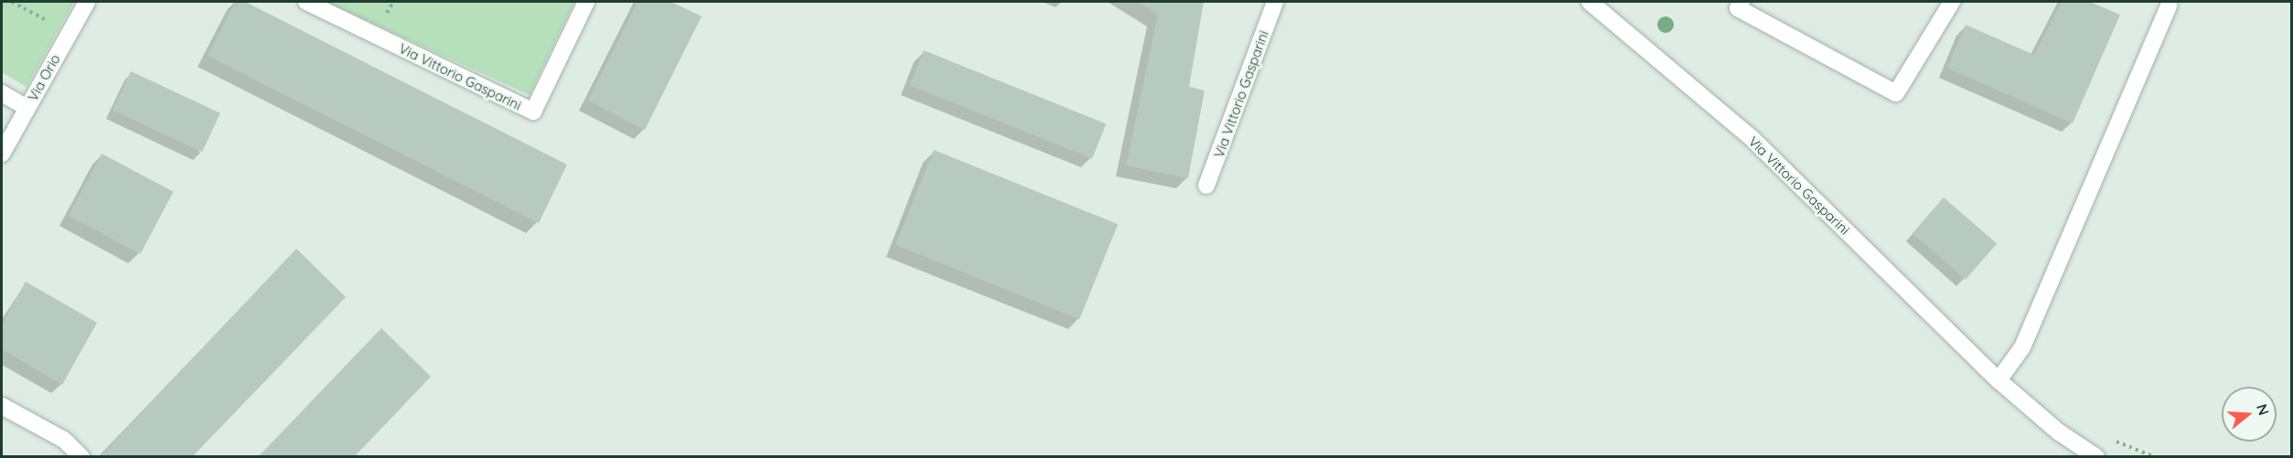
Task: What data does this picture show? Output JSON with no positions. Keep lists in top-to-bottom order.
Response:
{
  "streets": {
    "street": ["Via Vittorio Gasparini", "Via Orio"]
  },
  "north": "right"
}
